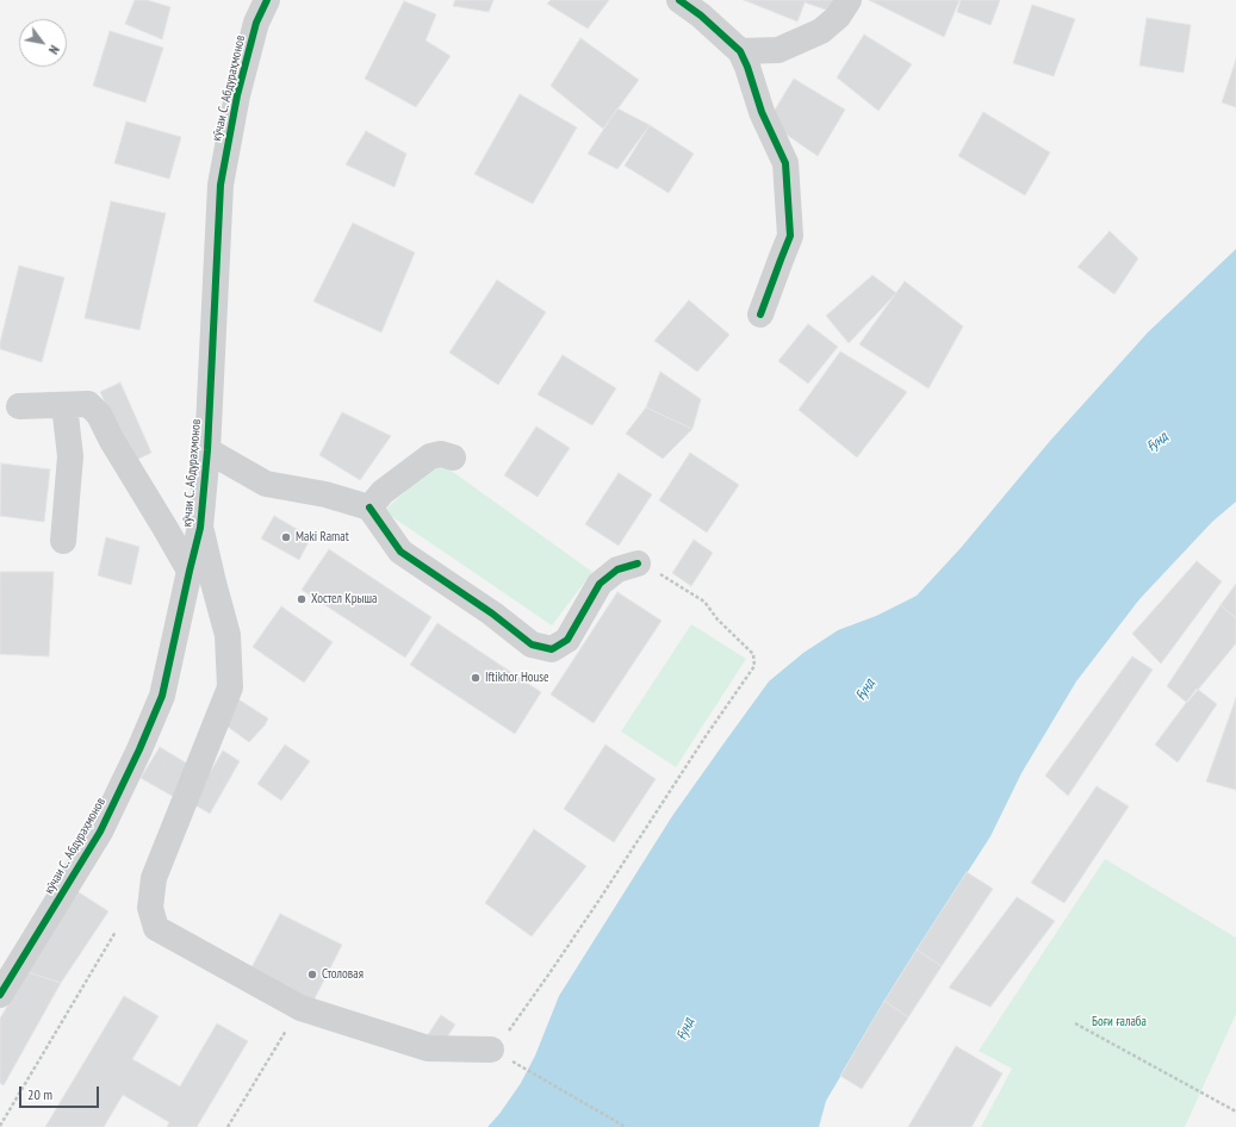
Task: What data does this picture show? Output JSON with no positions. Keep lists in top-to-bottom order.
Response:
{
  "streets": {
    "street": ["кӯчаи С. Абдураҳмонов"]
  },
  "water": ["Ғунд"],
  "parks": ["Боғи ғалаба"],
  "places": [
    "Maki Ramat",
    "Хостел Крыша",
    "Iftikhor House",
    "Столовая"
  ],
  "scale_bar": "20 m",
  "north": "bottom right"
}
